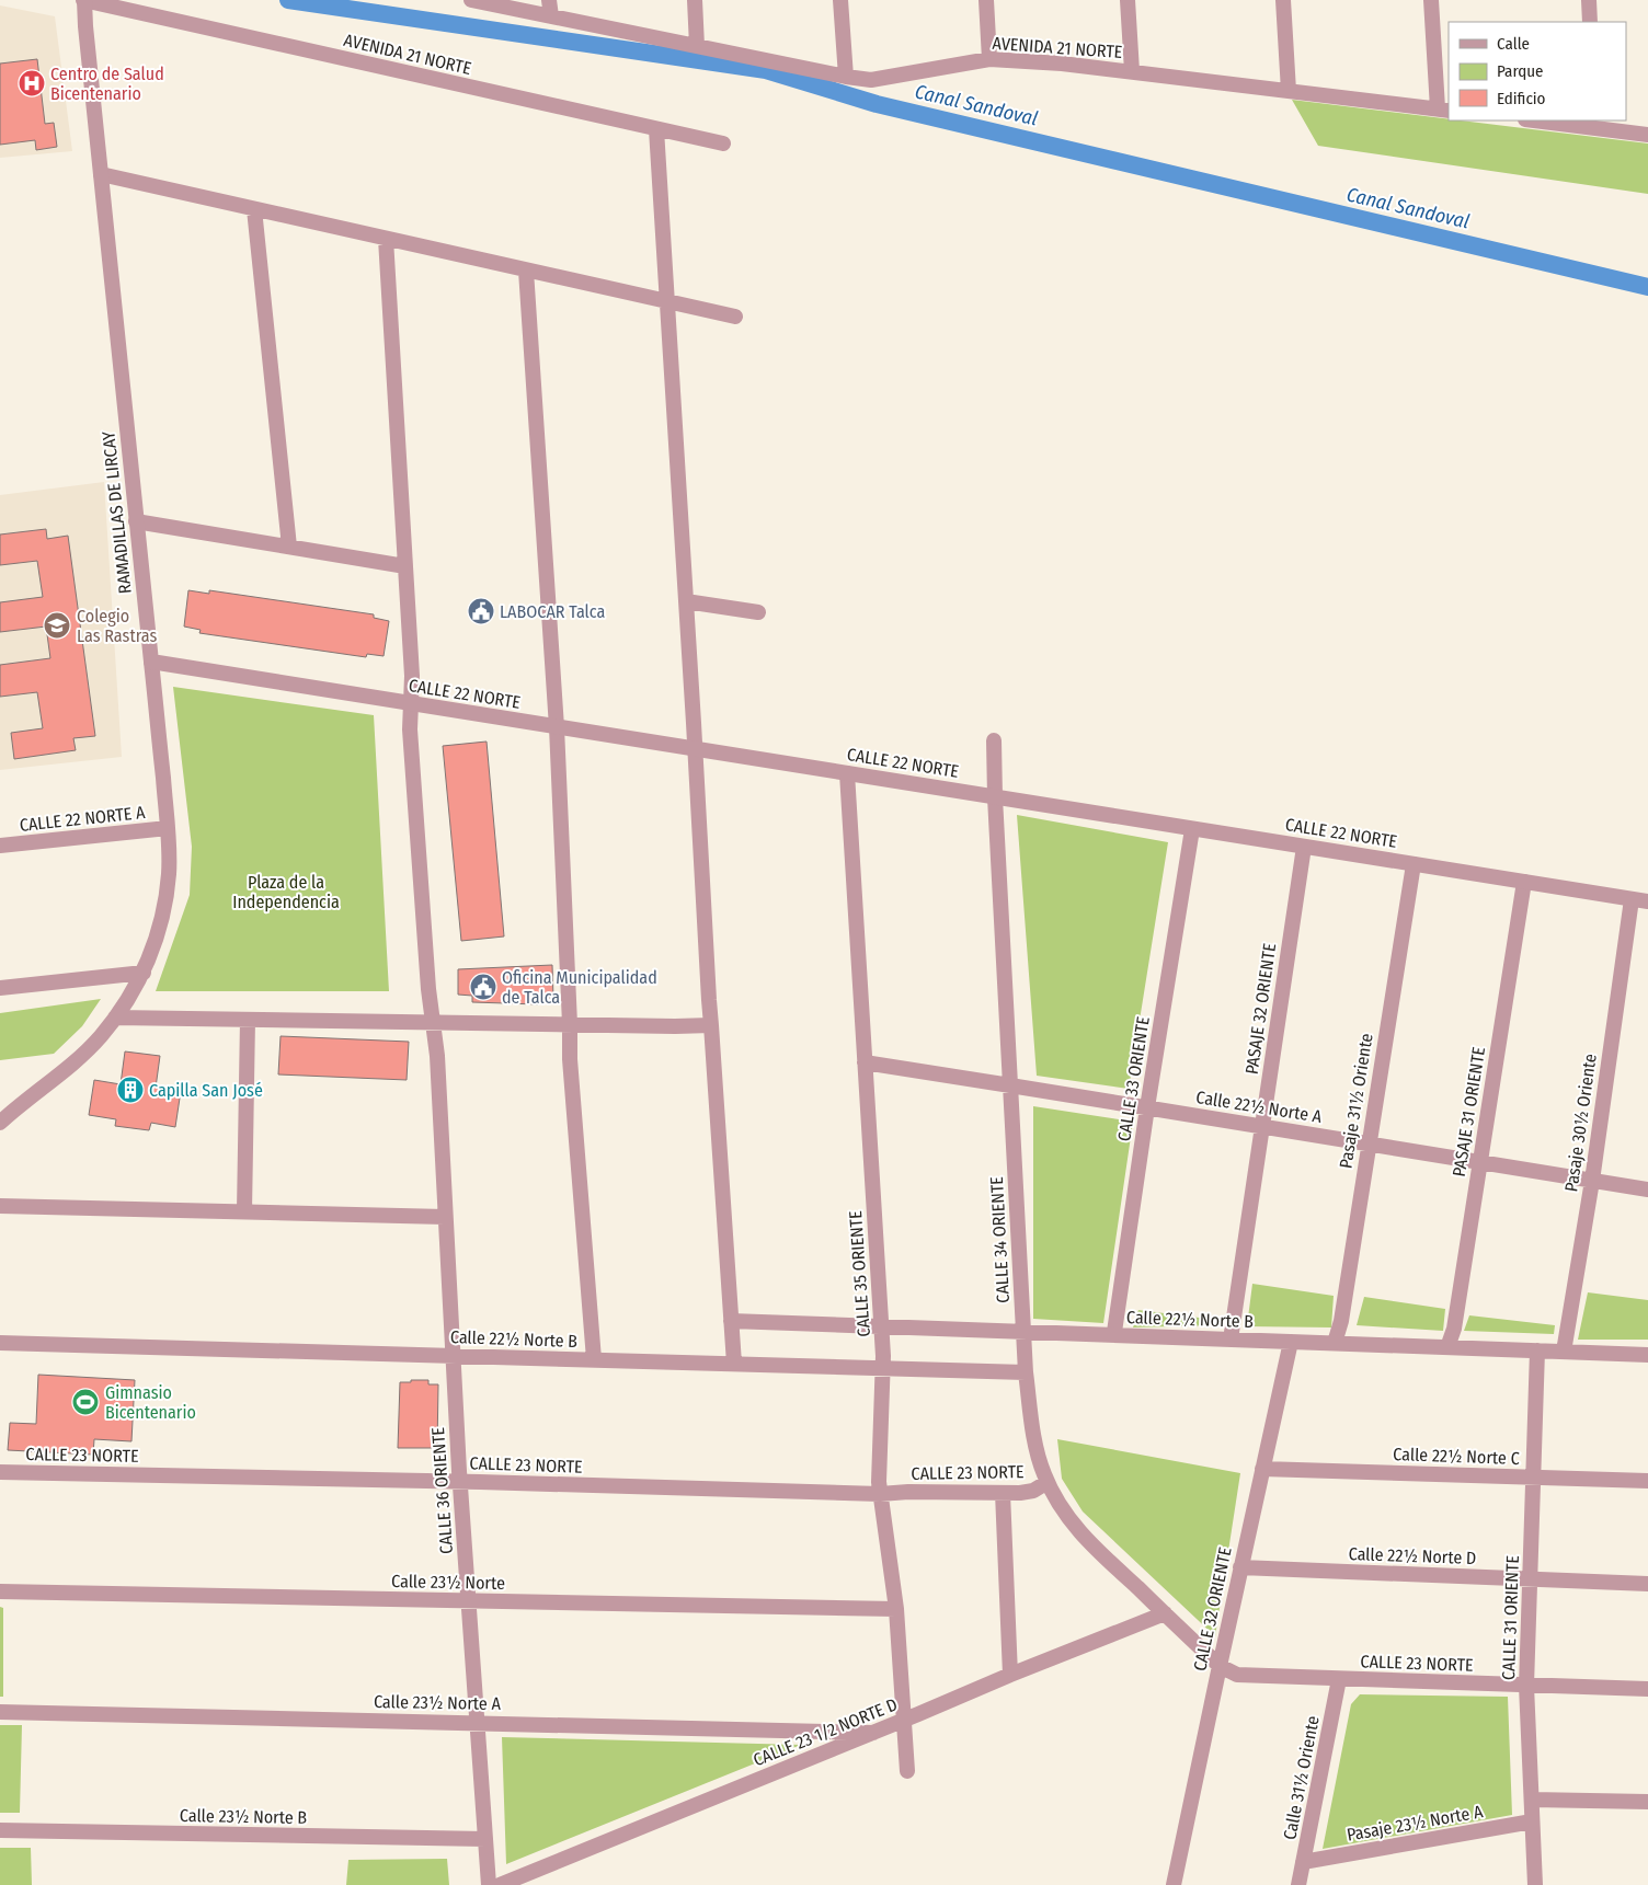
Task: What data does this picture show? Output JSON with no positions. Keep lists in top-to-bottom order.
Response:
{
  "streets": {
    "street": [
      "AVENIDA 21 NORTE",
      "RAMADILLAS DE LIRCAY",
      "CALLE 22 NORTE",
      "CALLE 22 NORTE A",
      "PASAJE 32 ORIENTE",
      "CALLE 33 ORIENTE",
      "Pasaje 31½ Oriente",
      "Calle 22½ Norte A",
      "PASAJE 31 ORIENTE",
      "Pasaje 30½ Oriente",
      "CALLE 34 ORIENTE",
      "CALLE 35 ORIENTE",
      "Calle 22½ Norte B",
      "CALLE 23 NORTE",
      "Calle 22½ Norte C",
      "CALLE 36 ORIENTE",
      "Calle 22½ Norte D",
      "Calle 23½ Norte",
      "CALLE 32 ORIENTE",
      "CALLE 31 ORIENTE",
      "Calle 23½ Norte A",
      "CALLE 23 1/2 NORTE D",
      "Calle 31½ Oriente",
      "Calle 23½ Norte B",
      "Pasaje 23½ Norte A"
    ]
  },
  "crossings": [
    ["AVENIDA 21 NORTE", "RAMADILLAS DE LIRCAY"],
    ["RAMADILLAS DE LIRCAY", "CALLE 22 NORTE"],
    ["RAMADILLAS DE LIRCAY", "CALLE 22 NORTE A"],
    ["CALLE 22 NORTE", "PASAJE 32 ORIENTE"],
    ["CALLE 22 NORTE", "CALLE 33 ORIENTE"],
    ["CALLE 22 NORTE", "Pasaje 31½ Oriente"],
    ["CALLE 22 NORTE", "PASAJE 31 ORIENTE"],
    ["CALLE 22 NORTE", "Pasaje 30½ Oriente"],
    ["CALLE 22 NORTE", "CALLE 34 ORIENTE"],
    ["CALLE 22 NORTE", "CALLE 35 ORIENTE"],
    ["CALLE 22 NORTE", "CALLE 36 ORIENTE"],
    ["PASAJE 32 ORIENTE", "Calle 22½ Norte A"],
    ["PASAJE 32 ORIENTE", "Calle 22½ Norte B"],
    ["CALLE 33 ORIENTE", "Calle 22½ Norte A"],
    ["CALLE 33 ORIENTE", "Calle 22½ Norte B"],
    ["Pasaje 31½ Oriente", "Calle 22½ Norte A"],
    ["Pasaje 31½ Oriente", "Calle 22½ Norte B"],
    ["Calle 22½ Norte A", "PASAJE 31 ORIENTE"],
    ["Calle 22½ Norte A", "Pasaje 30½ Oriente"],
    ["Calle 22½ Norte A", "CALLE 34 ORIENTE"],
    ["Calle 22½ Norte A", "CALLE 35 ORIENTE"],
    ["PASAJE 31 ORIENTE", "Calle 22½ Norte B"],
    ["Pasaje 30½ Oriente", "Calle 22½ Norte B"],
    ["CALLE 34 ORIENTE", "Calle 22½ Norte B"],
    ["CALLE 34 ORIENTE", "CALLE 23 NORTE"],
    ["CALLE 34 ORIENTE", "CALLE 32 ORIENTE"],
    ["CALLE 34 ORIENTE", "CALLE 23 1/2 NORTE D"],
    ["CALLE 35 ORIENTE", "Calle 22½ Norte B"],
    ["CALLE 35 ORIENTE", "CALLE 23 NORTE"],
    ["CALLE 35 ORIENTE", "Calle 23½ Norte"],
    ["CALLE 35 ORIENTE", "CALLE 23 1/2 NORTE D"],
    ["Calle 22½ Norte B", "CALLE 36 ORIENTE"],
    ["Calle 22½ Norte B", "CALLE 32 ORIENTE"],
    ["Calle 22½ Norte B", "CALLE 31 ORIENTE"],
    ["CALLE 23 NORTE", "CALLE 36 ORIENTE"],
    ["CALLE 23 NORTE", "CALLE 32 ORIENTE"],
    ["CALLE 23 NORTE", "CALLE 31 ORIENTE"],
    ["CALLE 23 NORTE", "Calle 31½ Oriente"],
    ["Calle 22½ Norte C", "CALLE 32 ORIENTE"],
    ["Calle 22½ Norte C", "CALLE 31 ORIENTE"],
    ["CALLE 36 ORIENTE", "Calle 23½ Norte"],
    ["CALLE 36 ORIENTE", "Calle 23½ Norte A"],
    ["CALLE 36 ORIENTE", "Calle 23½ Norte B"],
    ["Calle 22½ Norte D", "CALLE 32 ORIENTE"],
    ["Calle 22½ Norte D", "CALLE 31 ORIENTE"],
    ["CALLE 31 ORIENTE", "Pasaje 23½ Norte A"],
    ["Calle 23½ Norte A", "CALLE 23 1/2 NORTE D"],
    ["Calle 31½ Oriente", "Pasaje 23½ Norte A"]
  ],
  "water": ["Canal Sandoval"],
  "parks": ["Plaza de la Independencia"],
  "places": {
    "hospital": ["Centro de Salud Bicentenario"],
    "public building": ["LABOCAR Talca", "Oficina Municipalidad de Talca"],
    "school or university": ["Colegio Las Rastras"],
    "building": ["Capilla San José"],
    "sports": ["Gimnasio Bicentenario"]
  },
  "legend": ["Calle", "Parque", "Edificio"]
}
